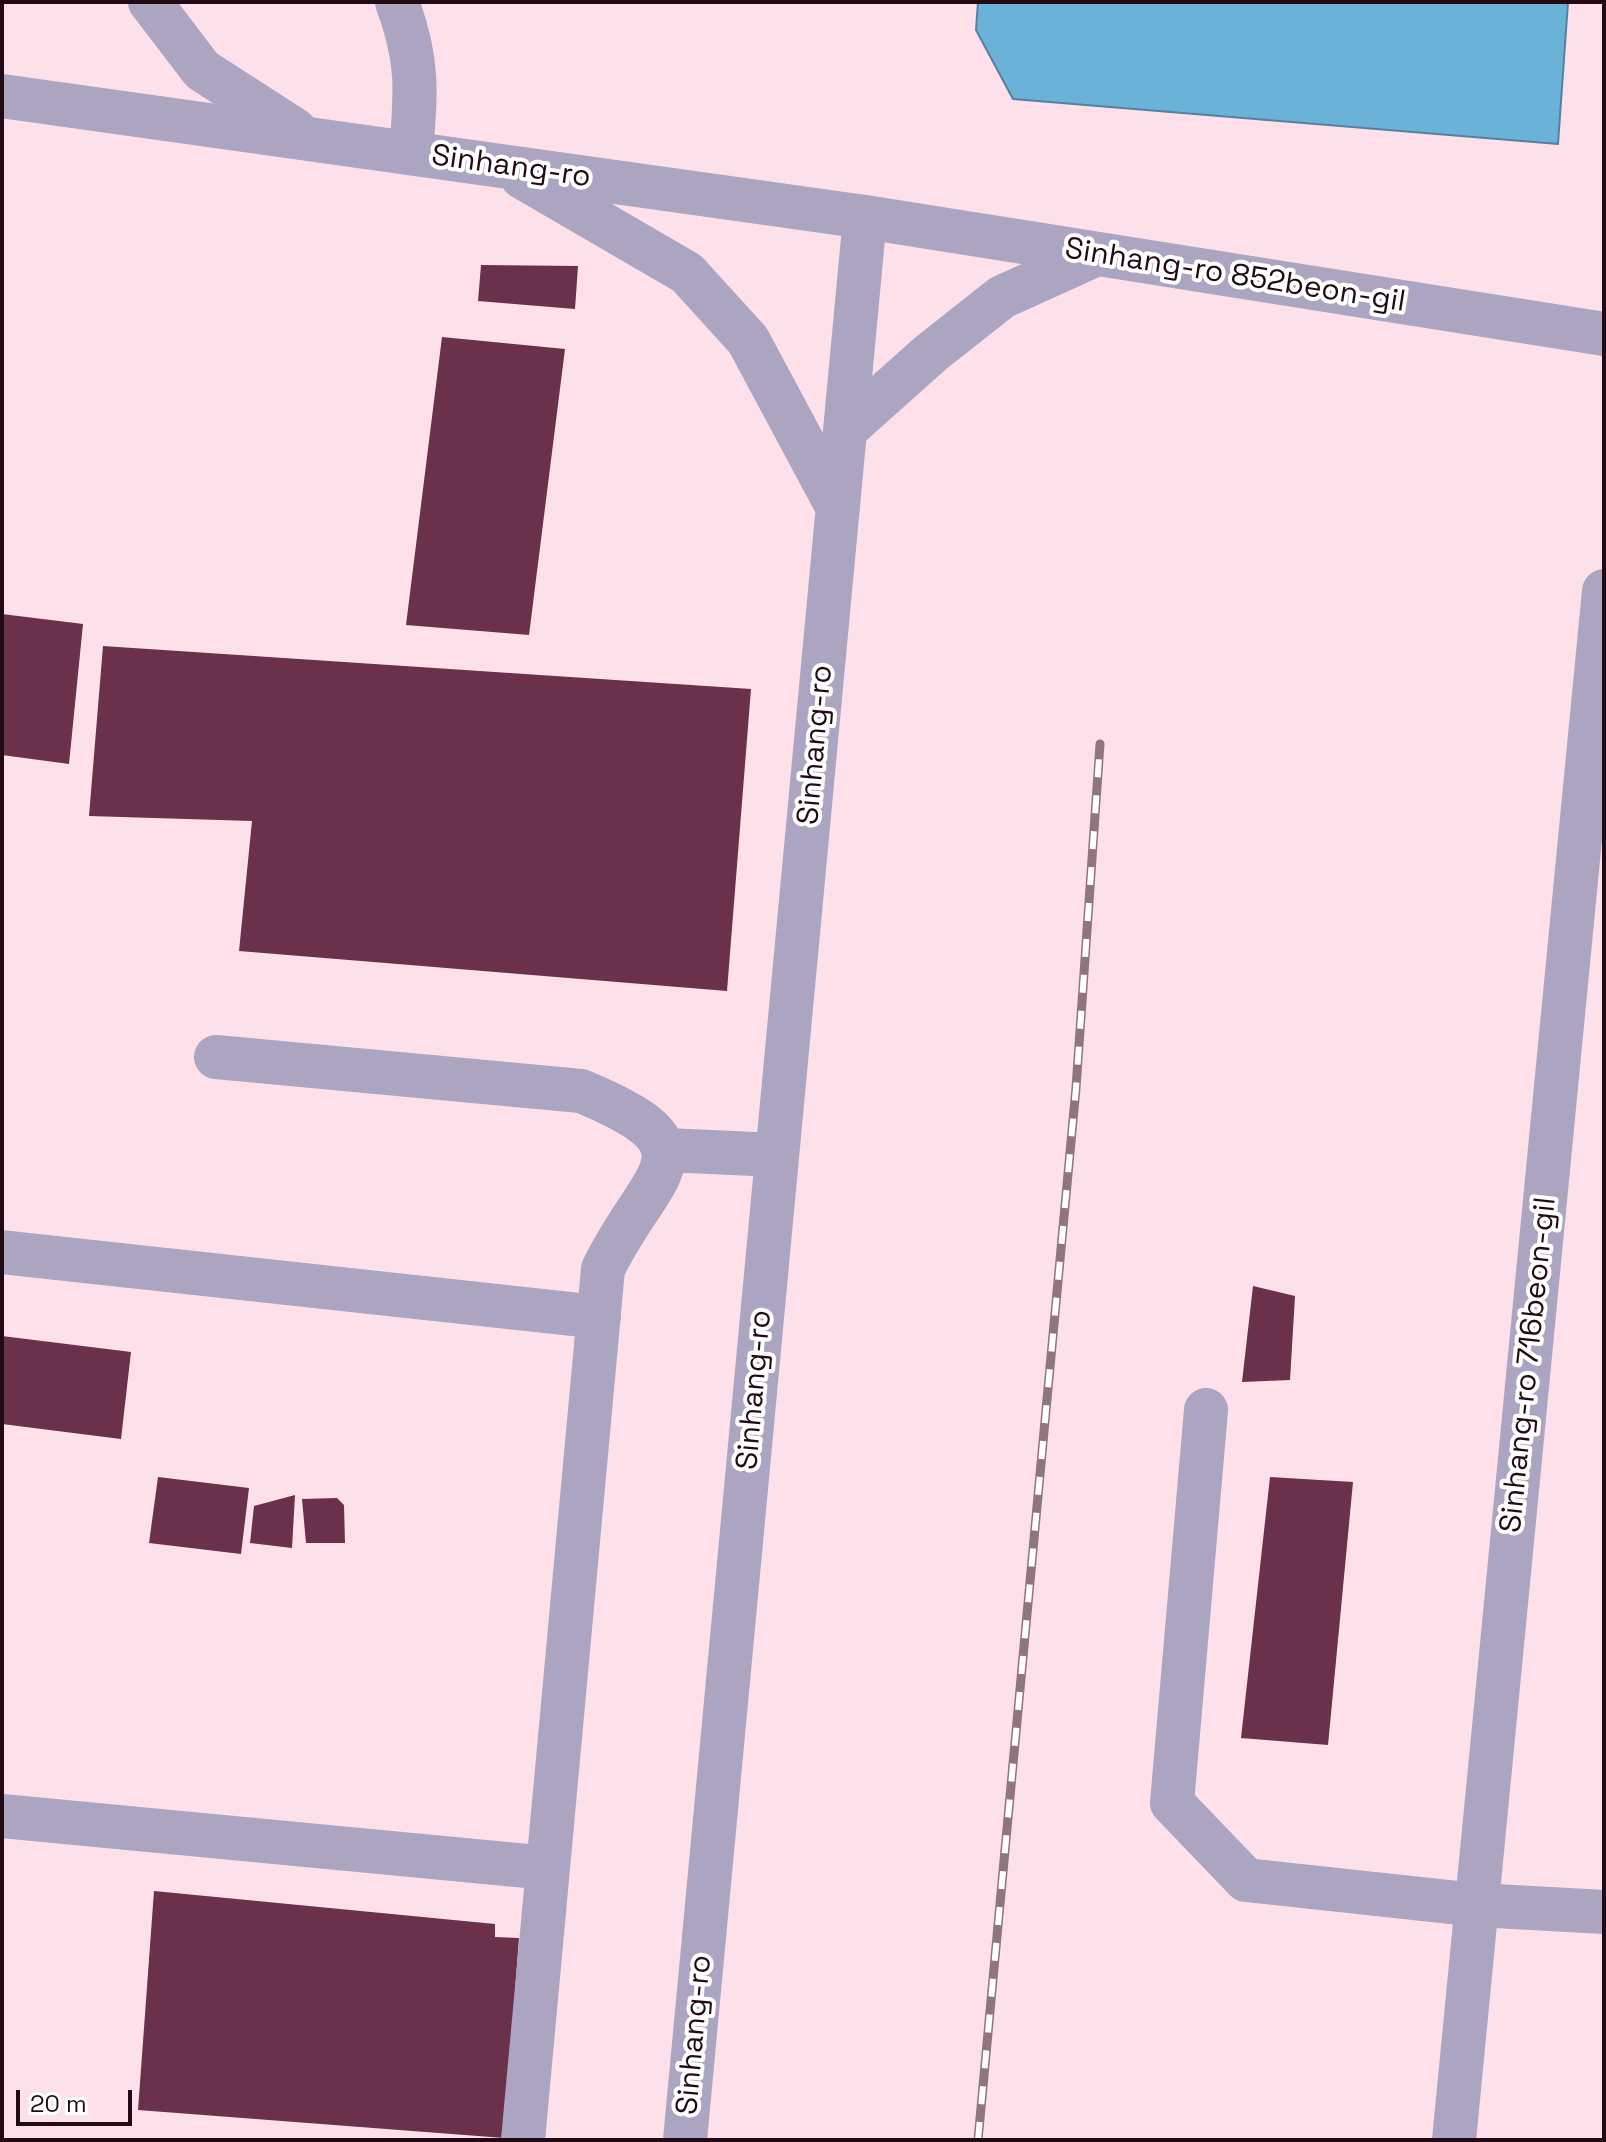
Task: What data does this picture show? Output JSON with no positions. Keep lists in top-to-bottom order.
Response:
{
  "streets": {
    "street": ["Sinhang-ro", "Sinhang-ro 852beon-gil", "Sinhang-ro 716beon-gil"]
  },
  "crossings": [
    ["Sinhang-ro", "Sinhang-ro 852beon-gil"]
  ],
  "scale_bar": "20 m"
}
